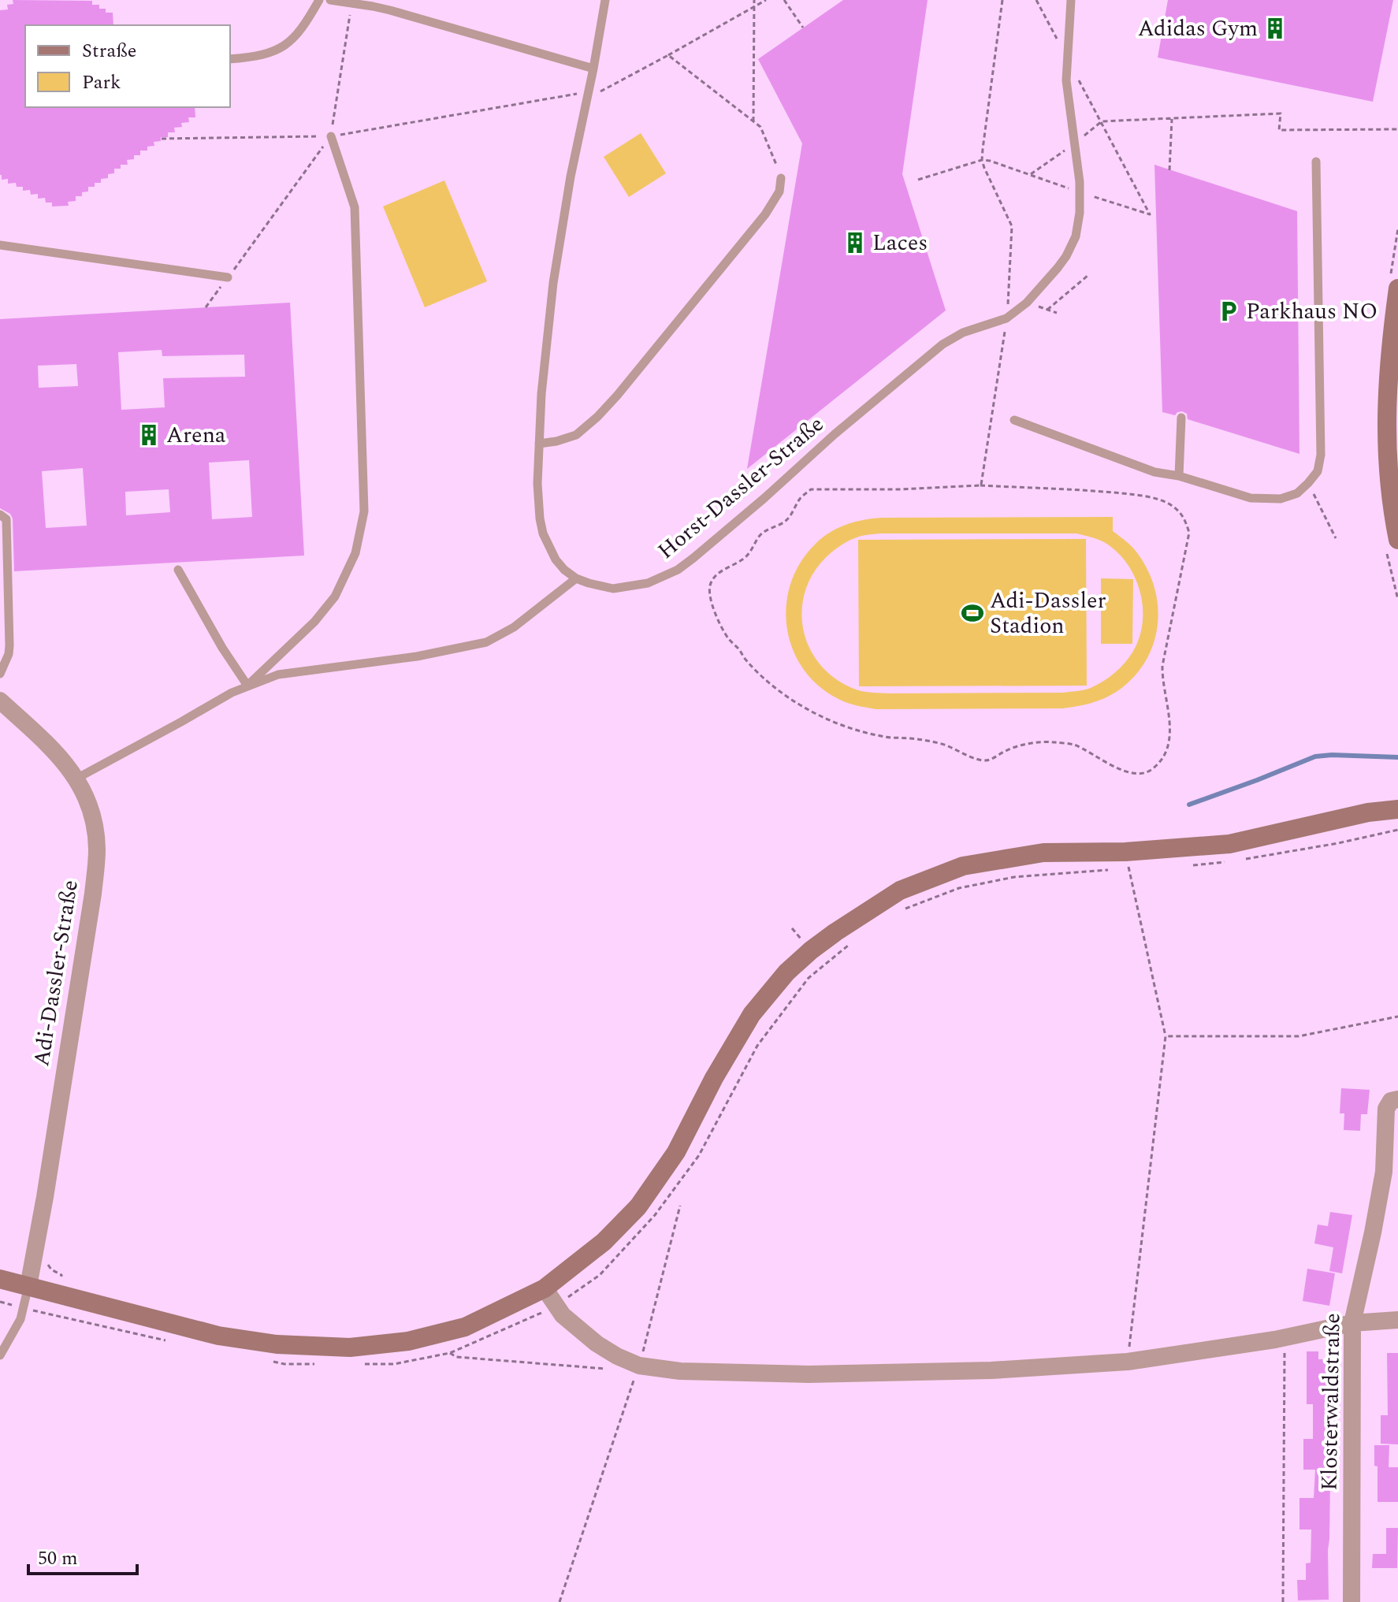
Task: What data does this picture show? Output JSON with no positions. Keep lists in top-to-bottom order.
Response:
{
  "streets": {
    "street": ["Adi-Dassler-Straße", "Klosterwaldstraße"],
    "lane": ["Horst-Dassler-Straße"]
  },
  "places": {
    "building": ["Adidas Gym", "Laces", "Arena"],
    "parking": ["Parkhaus NO"],
    "sports": ["Adi-Dassler Stadion"]
  },
  "legend": ["Straße", "Park"],
  "scale_bar": "50 m"
}
